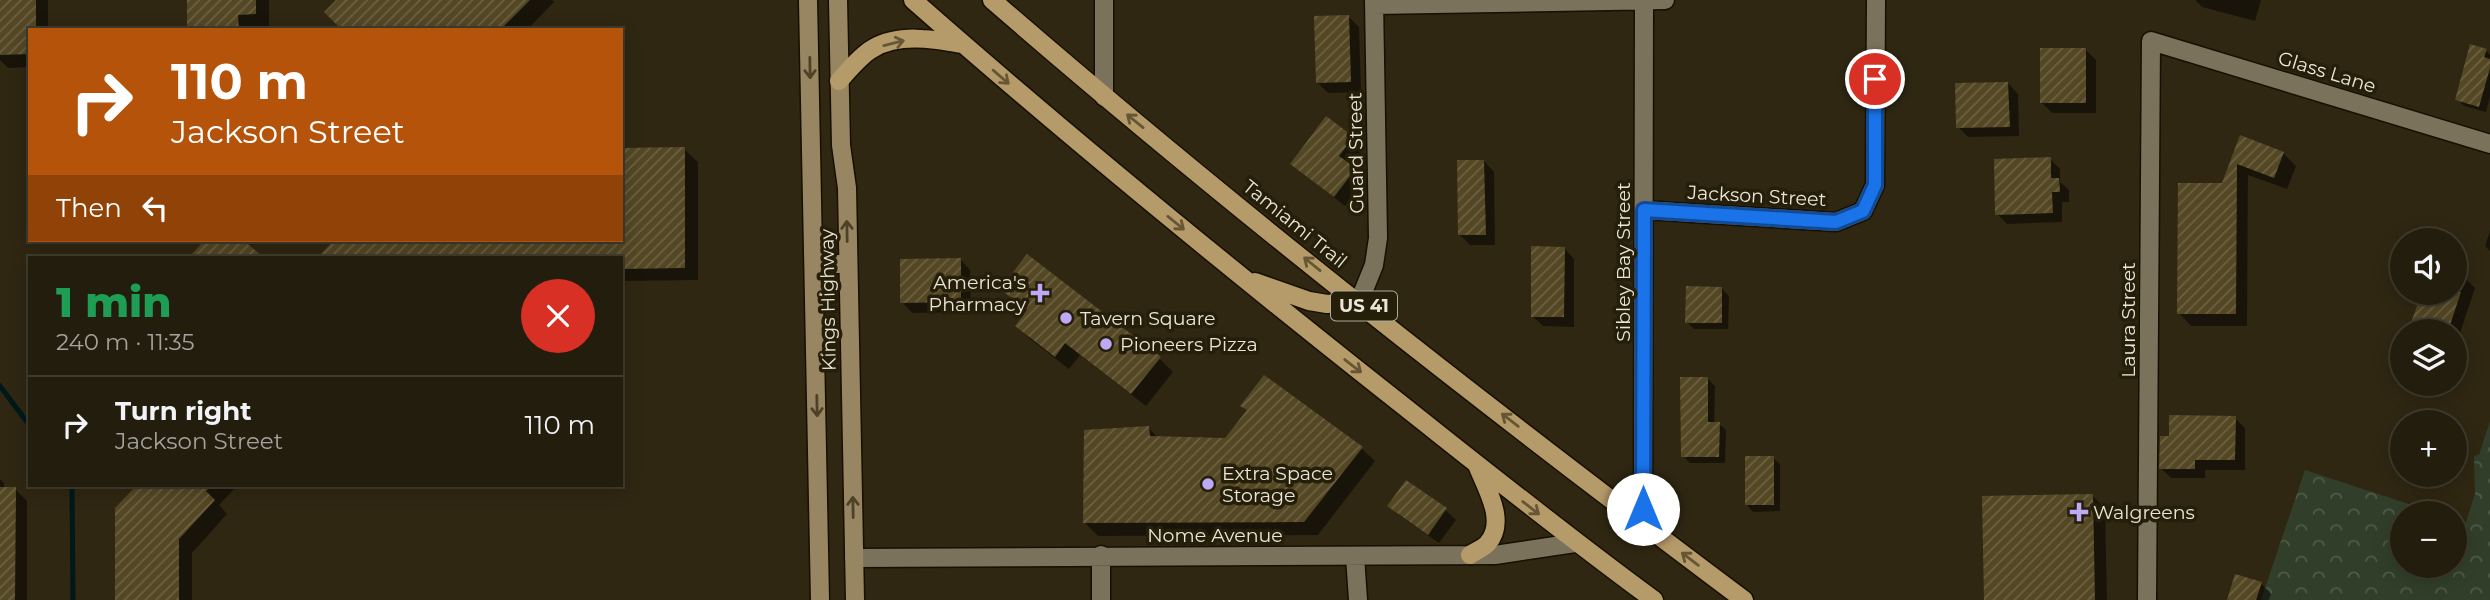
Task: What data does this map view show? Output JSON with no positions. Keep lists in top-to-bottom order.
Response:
{
  "streets": {
    "main road": ["Tamiami Trail", "Kings Highway", "US 41"],
    "street": [
      "Glass Lane",
      "Guard Street",
      "Jackson Street",
      "Sibley Bay Street",
      "Laura Street",
      "Nome Avenue"
    ]
  },
  "crossings": [
    ["Glass Lane", "Laura Street"],
    ["Guard Street", "Tamiami Trail"],
    ["Jackson Street", "Sibley Bay Street"],
    ["Tamiami Trail", "Sibley Bay Street"],
    ["Kings Highway", "Nome Avenue"],
    ["US 41", "Nome Avenue"]
  ],
  "places": {
    "health": ["America's Pharmacy", "Walgreens"],
    "other": ["Tavern Square", "Pioneers Pizza", "Extra Space Storage"]
  },
  "page": {
    "turn": ["110 m", "Jackson Street"],
    "then": "Then",
    "map_buttons": ["+", "−"],
    "heading": ["1 min", "240 m · 11:35"],
    "list": [
      {
        "name": "Turn right",
        "note": "Jackson Street",
        "value": "110 m"
      }
    ]
  }
}
